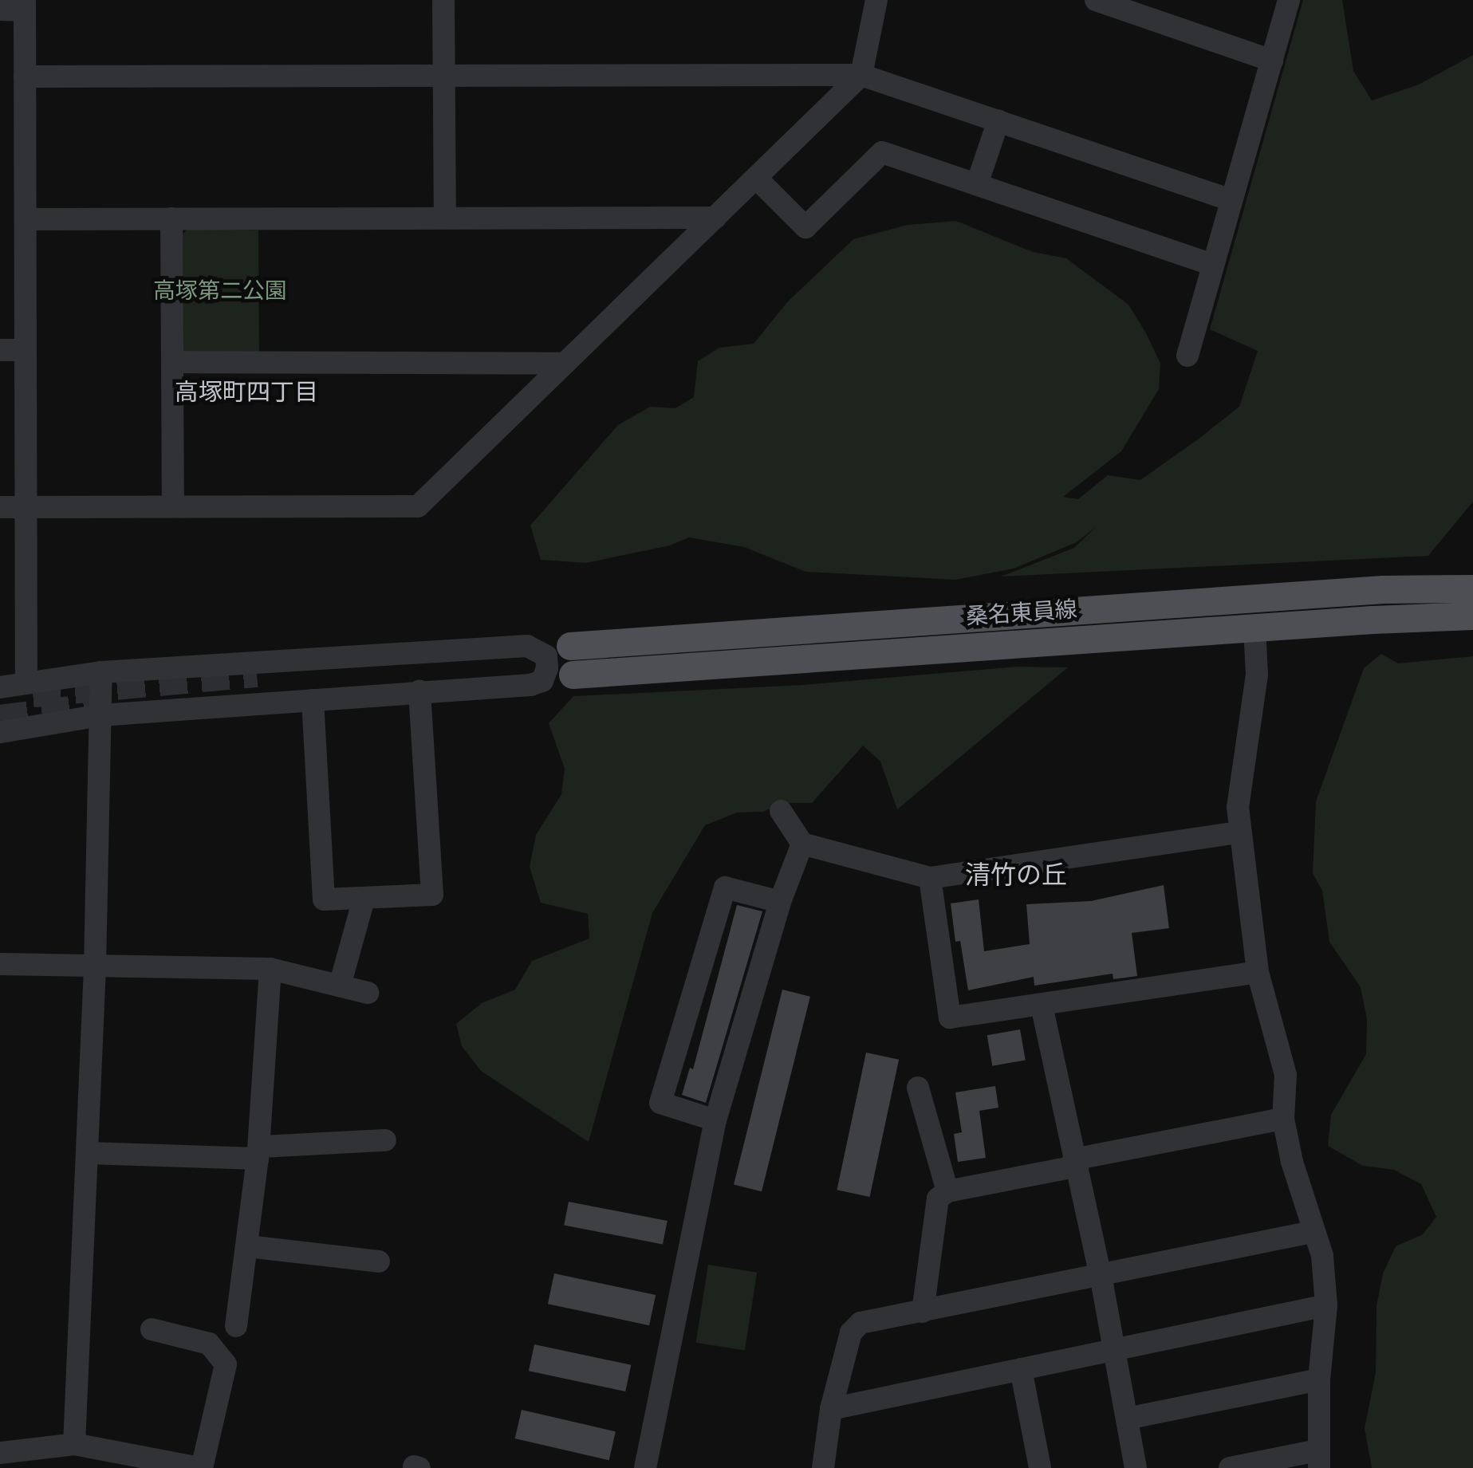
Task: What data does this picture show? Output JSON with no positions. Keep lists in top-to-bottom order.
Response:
{
  "streets": {
    "main road": ["桑名東員線"]
  },
  "districts": ["高塚町四丁目", "清竹の丘"],
  "parks": ["高塚第二公園"]
}
